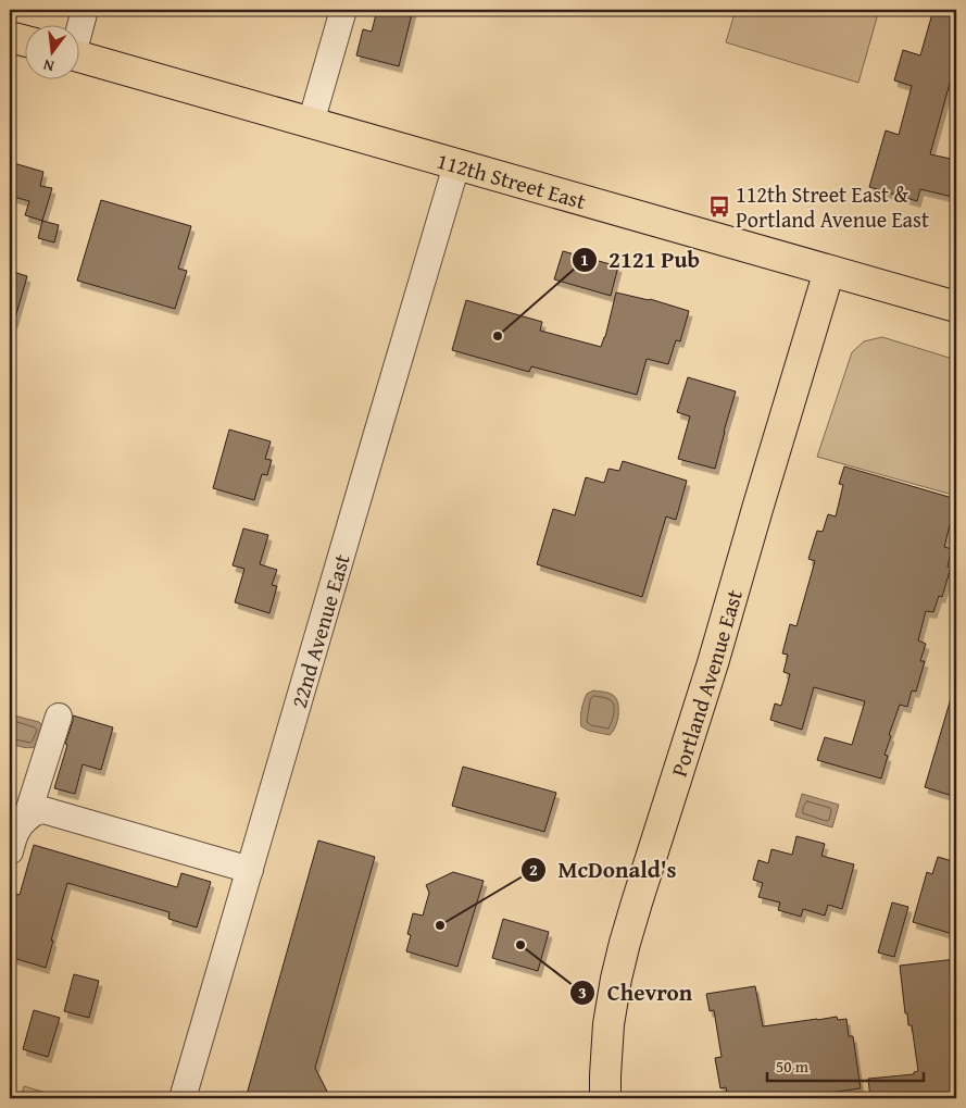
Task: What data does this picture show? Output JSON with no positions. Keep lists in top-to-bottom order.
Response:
{
  "streets": {
    "main road": ["112th Street East", "Portland Avenue East"],
    "street": ["22nd Avenue East"]
  },
  "crossings": [
    ["112th Street East", "22nd Avenue East"],
    ["112th Street East", "Portland Avenue East"]
  ],
  "places": {
    "bus stop": ["112th Street East & Portland Avenue East"],
    "other": ["2121 Pub", "McDonald's", "Chevron"]
  },
  "scale_bar": "50 m",
  "north": "bottom"
}
